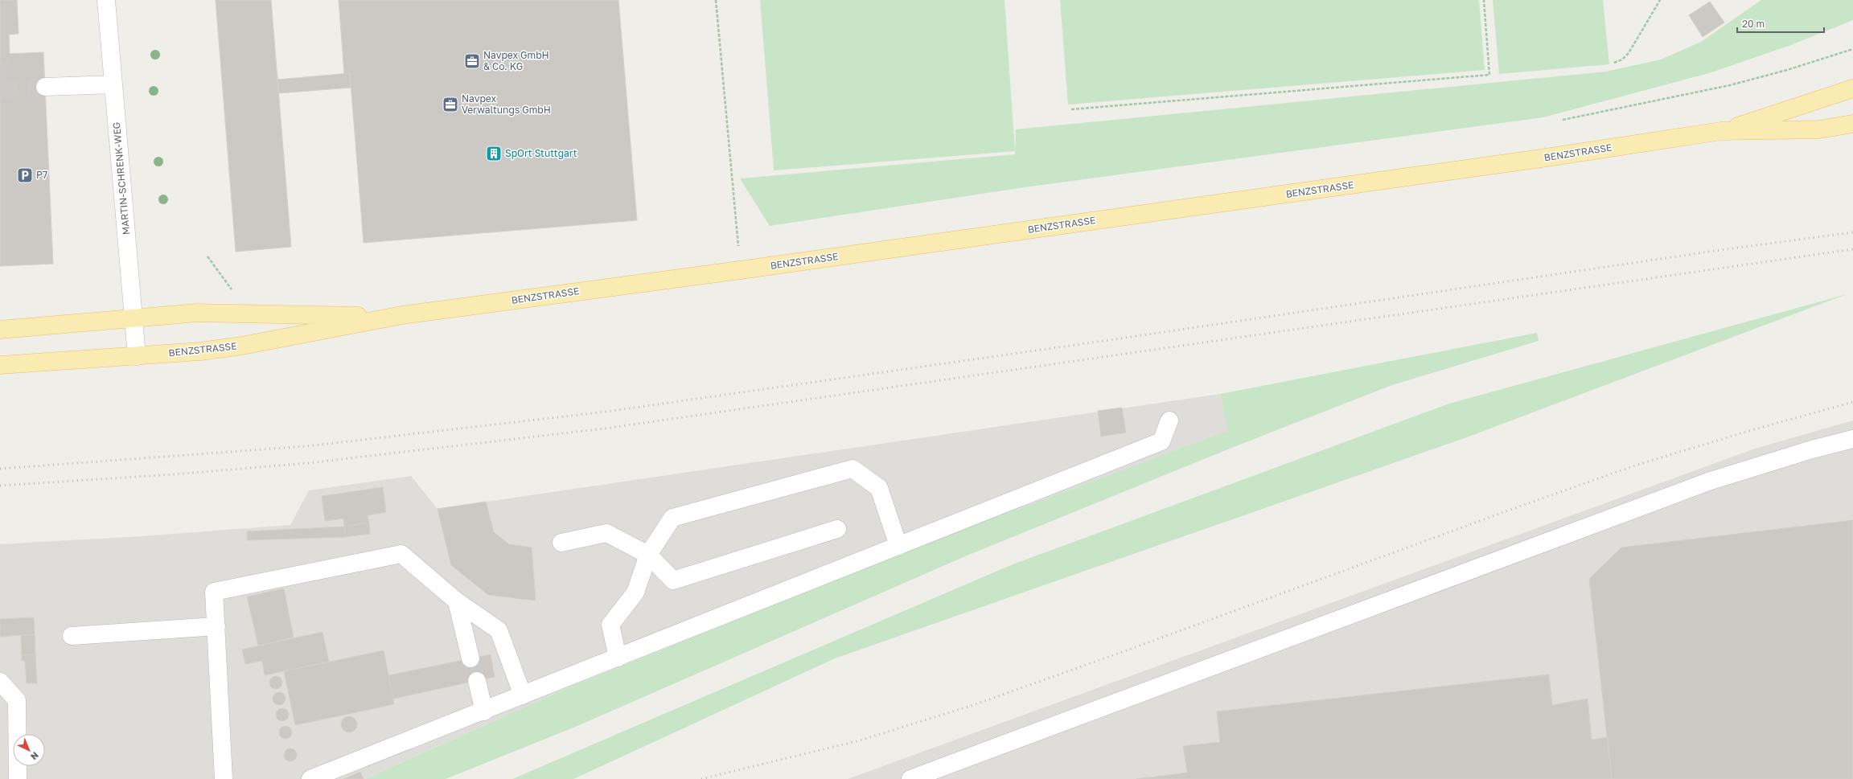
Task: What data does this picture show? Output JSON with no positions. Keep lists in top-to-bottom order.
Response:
{
  "streets": {
    "main road": ["BENZSTRASSE"],
    "street": ["MARTIN-SCHRENK-WEG"]
  },
  "crossings": [
    ["BENZSTRASSE", "MARTIN-SCHRENK-WEG"]
  ],
  "places": {
    "office": ["Navpex GmbH & Co. KG", "Navpex Verwaltungs GmbH"],
    "building": ["SpOrt Stuttgart"],
    "parking": ["P7"]
  },
  "scale_bar": "20 m",
  "north": "bottom right"
}
